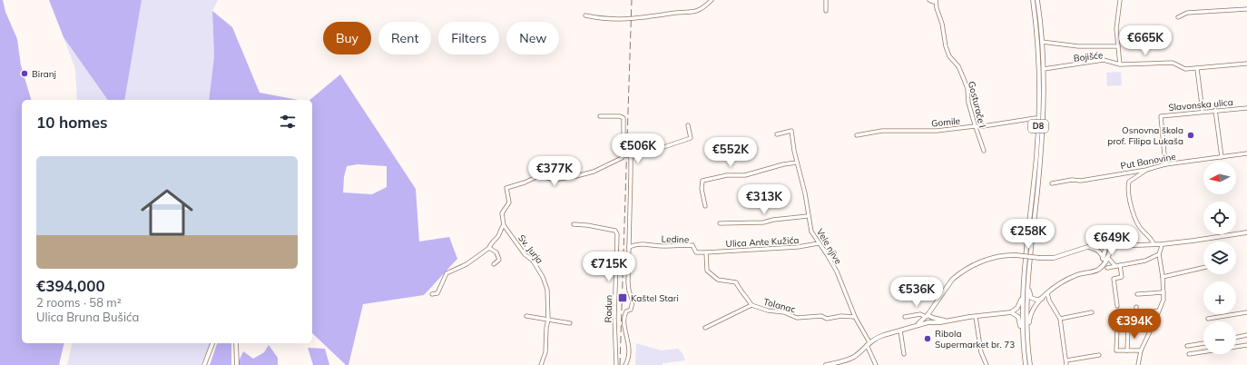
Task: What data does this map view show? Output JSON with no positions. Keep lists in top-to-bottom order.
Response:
{
  "streets": {
    "main road": ["D8"],
    "street": [
      "Bojišće",
      "Gosturače I",
      "Slavonska ulica",
      "Gomile",
      "Put Banovine",
      "Ledine",
      "Ulica Ante Kužića",
      "Vele njive",
      "Sv. Jurja",
      "Tolanac",
      "Radun"
    ]
  },
  "crossings": [
    ["Bojišće", "D8"],
    ["Gosturače I", "Gomile"],
    ["Slavonska ulica", "Put Banovine"],
    ["Ledine", "Ulica Ante Kužića"],
    ["Ulica Ante Kužića", "Vele njive"],
    ["Vele njive", "Tolanac"]
  ],
  "places": {
    "other": ["Biranj", "Osnovna škola prof. Filipa Lukaša", "Ribola Supermarket br. 73"],
    "transit": ["Kaštel Stari"]
  },
  "north": "left",
  "page": {
    "chip": [
      "Buy",
      "Rent",
      "Filters",
      "New"
    ],
    "price": [
      "€665K",
      "€506K",
      "€552K",
      "€377K",
      "€313K",
      "€258K",
      "€649K",
      "€715K",
      "€536K",
      "€394K"
    ],
    "heading": "10 homes",
    "list": [
      {
        "name": "€394,000",
        "note": "2 rooms · 58 m² · Ulica Bruna Bušića"
      }
    ],
    "map_buttons": ["+", "−"]
  }
}
